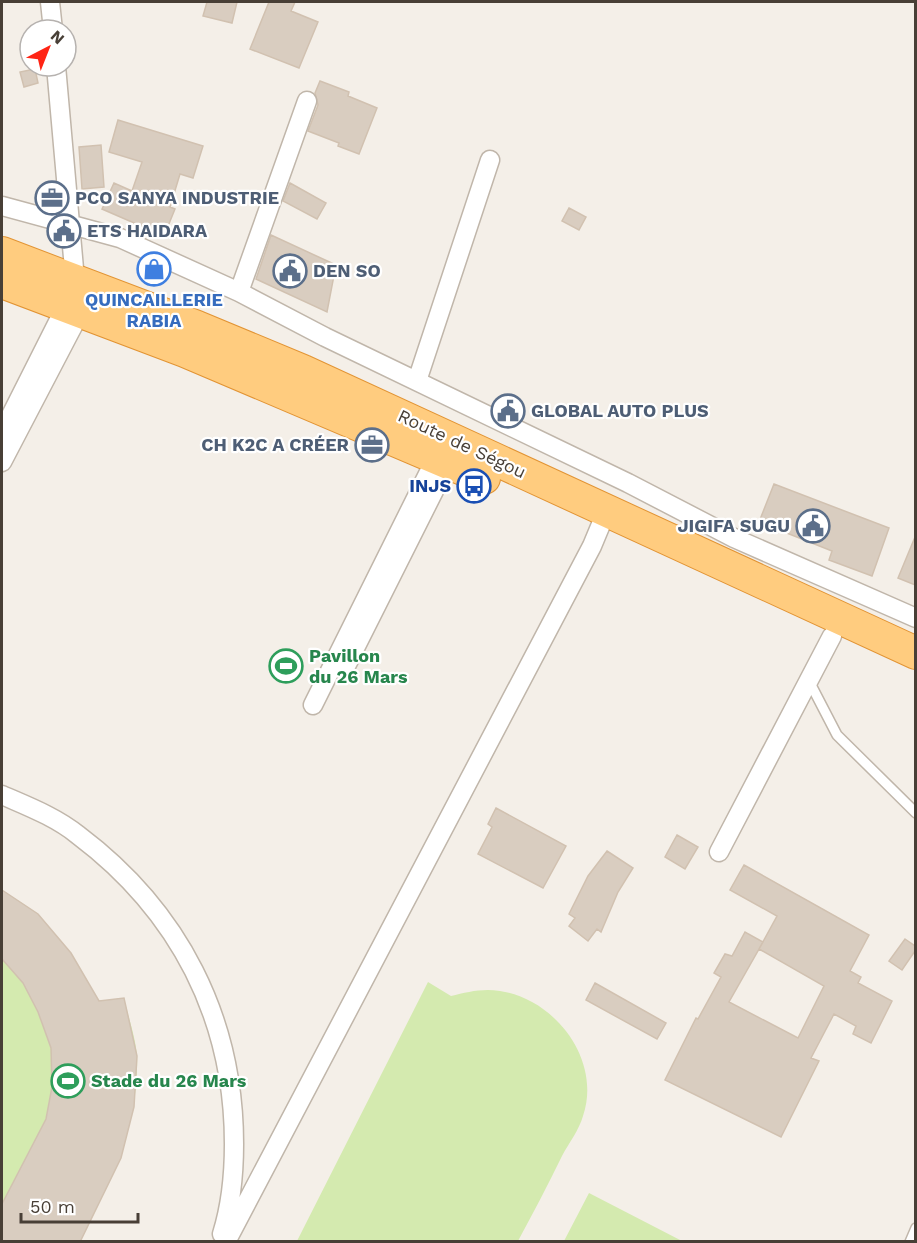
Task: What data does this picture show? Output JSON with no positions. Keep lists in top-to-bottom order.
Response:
{
  "streets": {
    "highway": ["Route de Ségou"]
  },
  "places": {
    "office": ["PCO SANYA INDUSTRIE", "CH K2C A CRÉER"],
    "public building": [
      "ETS HAIDARA",
      "DEN SO",
      "GLOBAL AUTO PLUS",
      "JIGIFA SUGU"
    ],
    "shop": ["QUINCAILLERIE RABIA"],
    "bus stop": ["INJS"],
    "sports": ["Pavillon du 26 Mars", "Stade du 26 Mars"]
  },
  "scale_bar": "50 m",
  "north": "top right"
}
